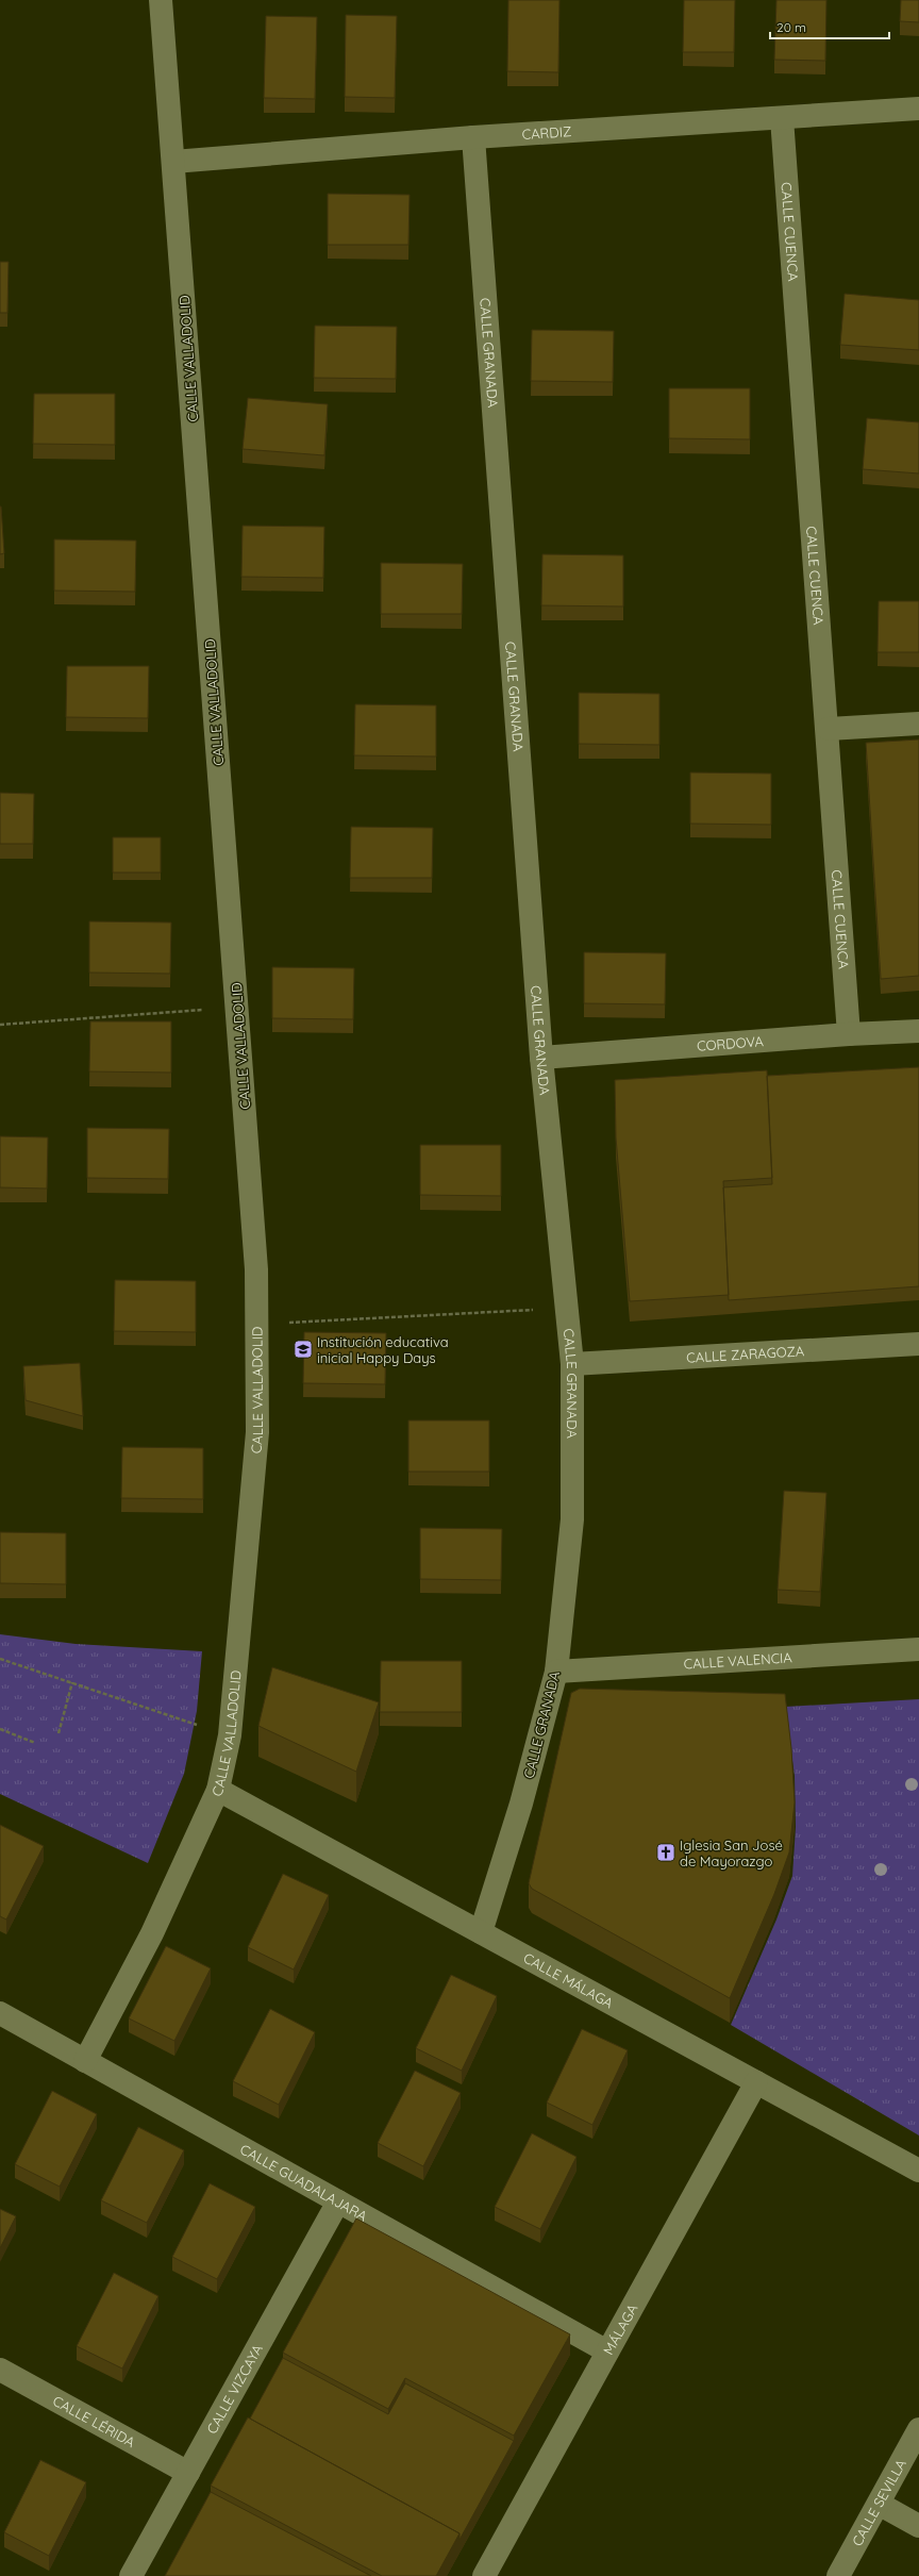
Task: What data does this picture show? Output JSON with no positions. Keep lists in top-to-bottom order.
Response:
{
  "streets": {
    "street": [
      "CARDIZ",
      "CALLE CUENCA",
      "CALLE GRANADA",
      "CALLE VALLADOLID",
      "CORDOVA",
      "CALLE ZARAGOZA",
      "CALLE VALENCIA",
      "CALLE MÁLAGA",
      "CALLE GUADALAJARA",
      "MÁLAGA",
      "CALLE VIZCAYA",
      "CALLE LÉRIDA",
      "CALLE SEVILLA"
    ]
  },
  "crossings": [
    ["CARDIZ", "CALLE CUENCA"],
    ["CARDIZ", "CALLE GRANADA"],
    ["CARDIZ", "CALLE VALLADOLID"],
    ["CALLE CUENCA", "CORDOVA"],
    ["CALLE GRANADA", "CORDOVA"],
    ["CALLE GRANADA", "CALLE ZARAGOZA"],
    ["CALLE GRANADA", "CALLE VALENCIA"],
    ["CALLE GRANADA", "CALLE MÁLAGA"],
    ["CALLE VALLADOLID", "CALLE MÁLAGA"],
    ["CALLE VALLADOLID", "CALLE GUADALAJARA"],
    ["CALLE MÁLAGA", "MÁLAGA"],
    ["CALLE GUADALAJARA", "MÁLAGA"],
    ["CALLE GUADALAJARA", "CALLE VIZCAYA"],
    ["CALLE VIZCAYA", "CALLE LÉRIDA"]
  ],
  "places": {
    "school or university": ["Institución educativa inicial Happy Days"],
    "church": ["Iglesia San José de Mayorazgo"]
  },
  "scale_bar": "20 m"
}
